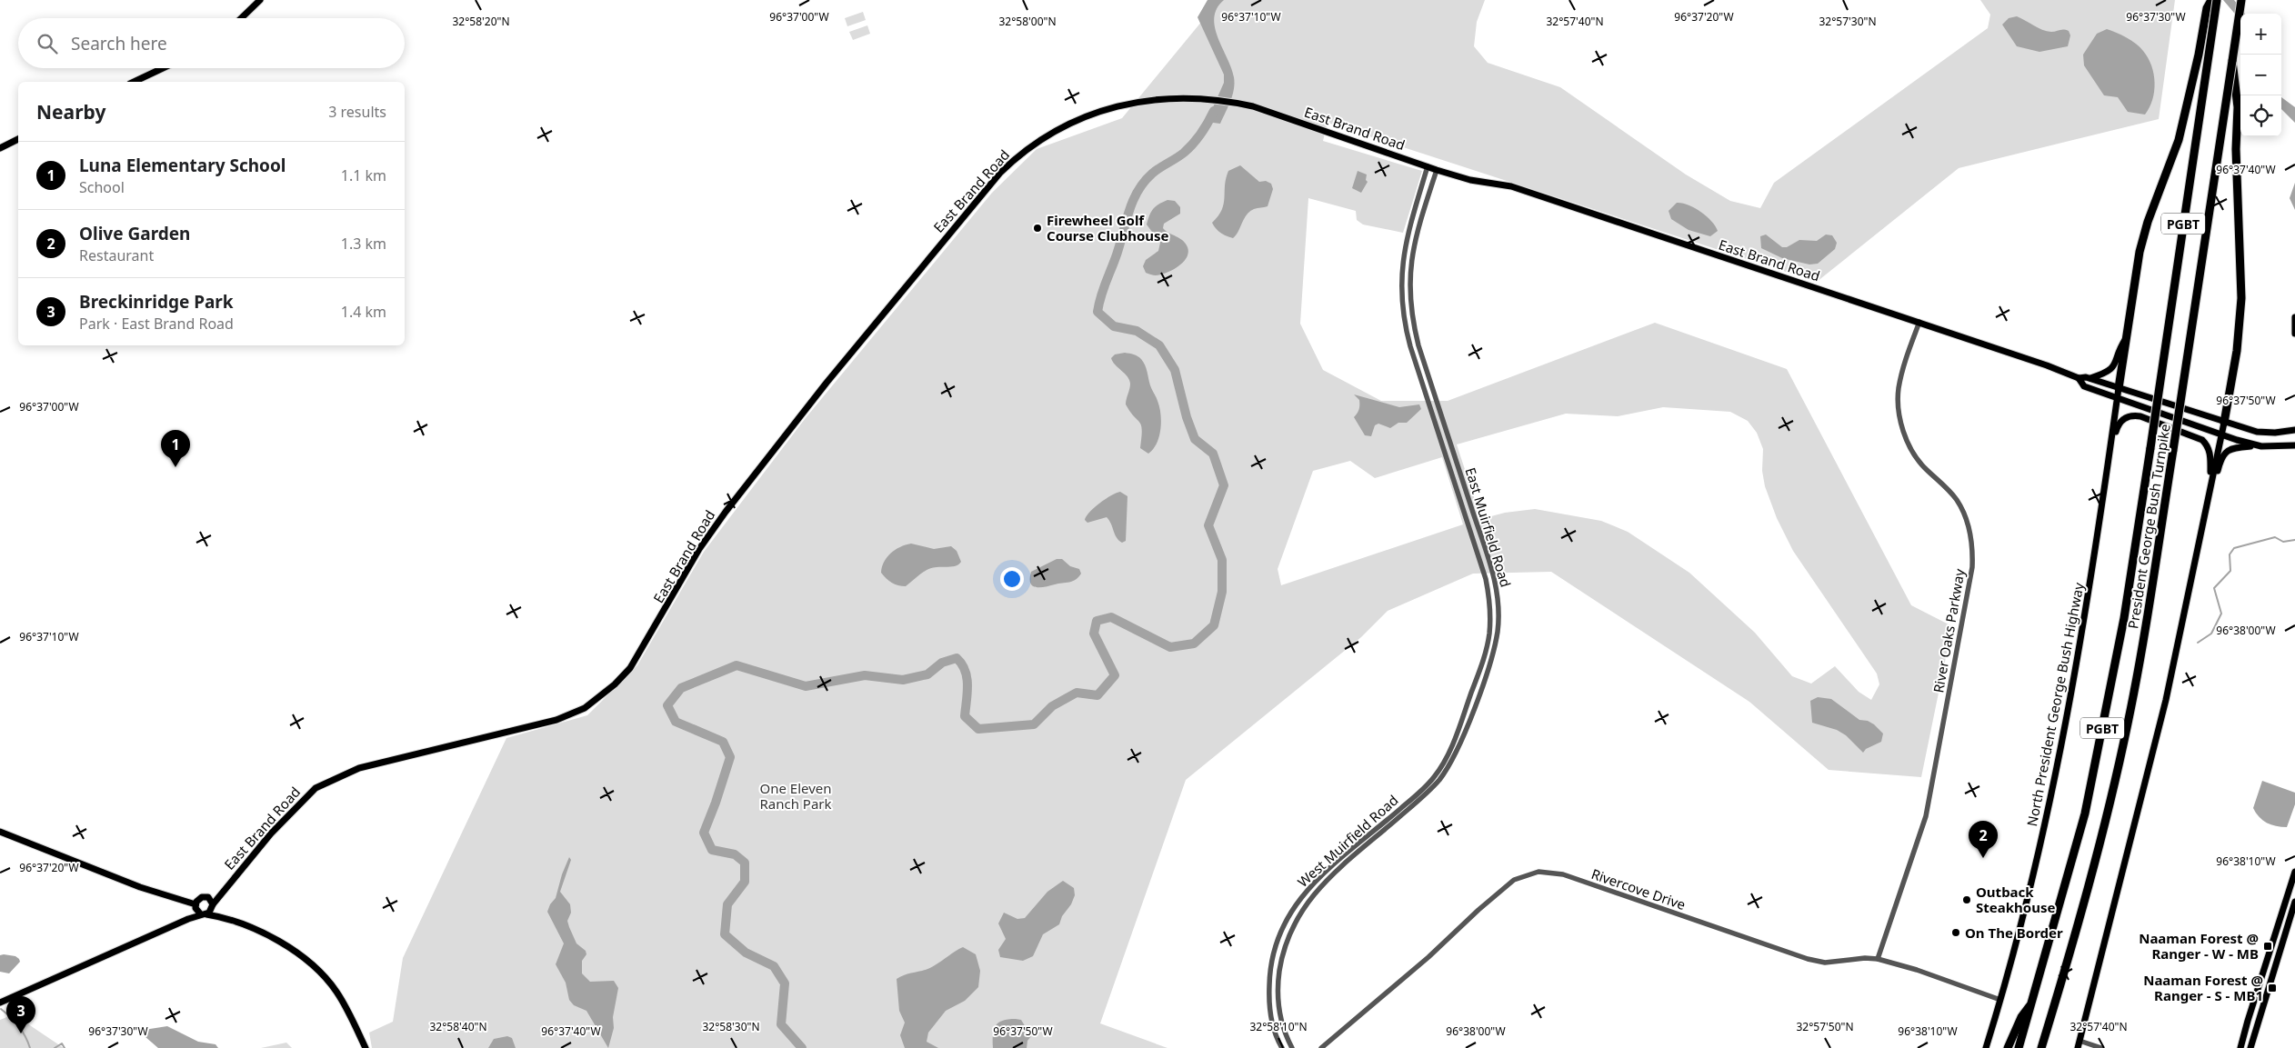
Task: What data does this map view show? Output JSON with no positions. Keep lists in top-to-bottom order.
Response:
{
  "streets": {
    "highway": ["PGBT", "President George Bush Turnpike"],
    "main road": ["East Brand Road", "North President George Bush Highway"],
    "street": [
      "East Muirfield Road",
      "River Oaks Parkway",
      "West Muirfield Road",
      "Rivercove Drive"
    ]
  },
  "crossings": [
    ["East Brand Road", "East Muirfield Road"],
    ["East Brand Road", "River Oaks Parkway"],
    ["East Brand Road", "North President George Bush Highway"],
    ["East Muirfield Road", "West Muirfield Road"],
    ["River Oaks Parkway", "Rivercove Drive"],
    ["North President George Bush Highway", "Rivercove Drive"]
  ],
  "parks": ["One Eleven Ranch Park"],
  "places": {
    "other": ["Firewheel Golf Course Clubhouse", "Outback Steakhouse", "On The Border"],
    "transit": ["Naaman Forest @ Ranger - W - MB", "Naaman Forest @ Ranger - S - MB1"]
  },
  "page": {
    "map_buttons": ["+", "−"],
    "search": "Search here",
    "heading": ["Nearby", "3 results"],
    "list": [
      {
        "mark": "1",
        "name": "Luna Elementary School",
        "note": "School",
        "value": "1.1 km"
      },
      {
        "mark": "2",
        "name": "Olive Garden",
        "note": "Restaurant",
        "value": "1.3 km"
      },
      {
        "mark": "3",
        "name": "Breckinridge Park",
        "note": "Park · East Brand Road",
        "value": "1.4 km"
      }
    ],
    "pins": ["1", "2", "3"]
  },
  "coordinates": [
    "96°37'20\"W",
    "96°37'00\"W",
    "96°37'10\"W",
    "96°37'30\"W",
    "32°58'20\"N",
    "32°58'00\"N",
    "32°57'40\"N",
    "32°57'30\"N",
    "96°37'40\"W",
    "96°37'50\"W",
    "96°38'00\"W",
    "96°38'10\"W",
    "32°58'40\"N",
    "32°58'30\"N",
    "32°58'10\"N",
    "32°57'50\"N"
  ]
}
